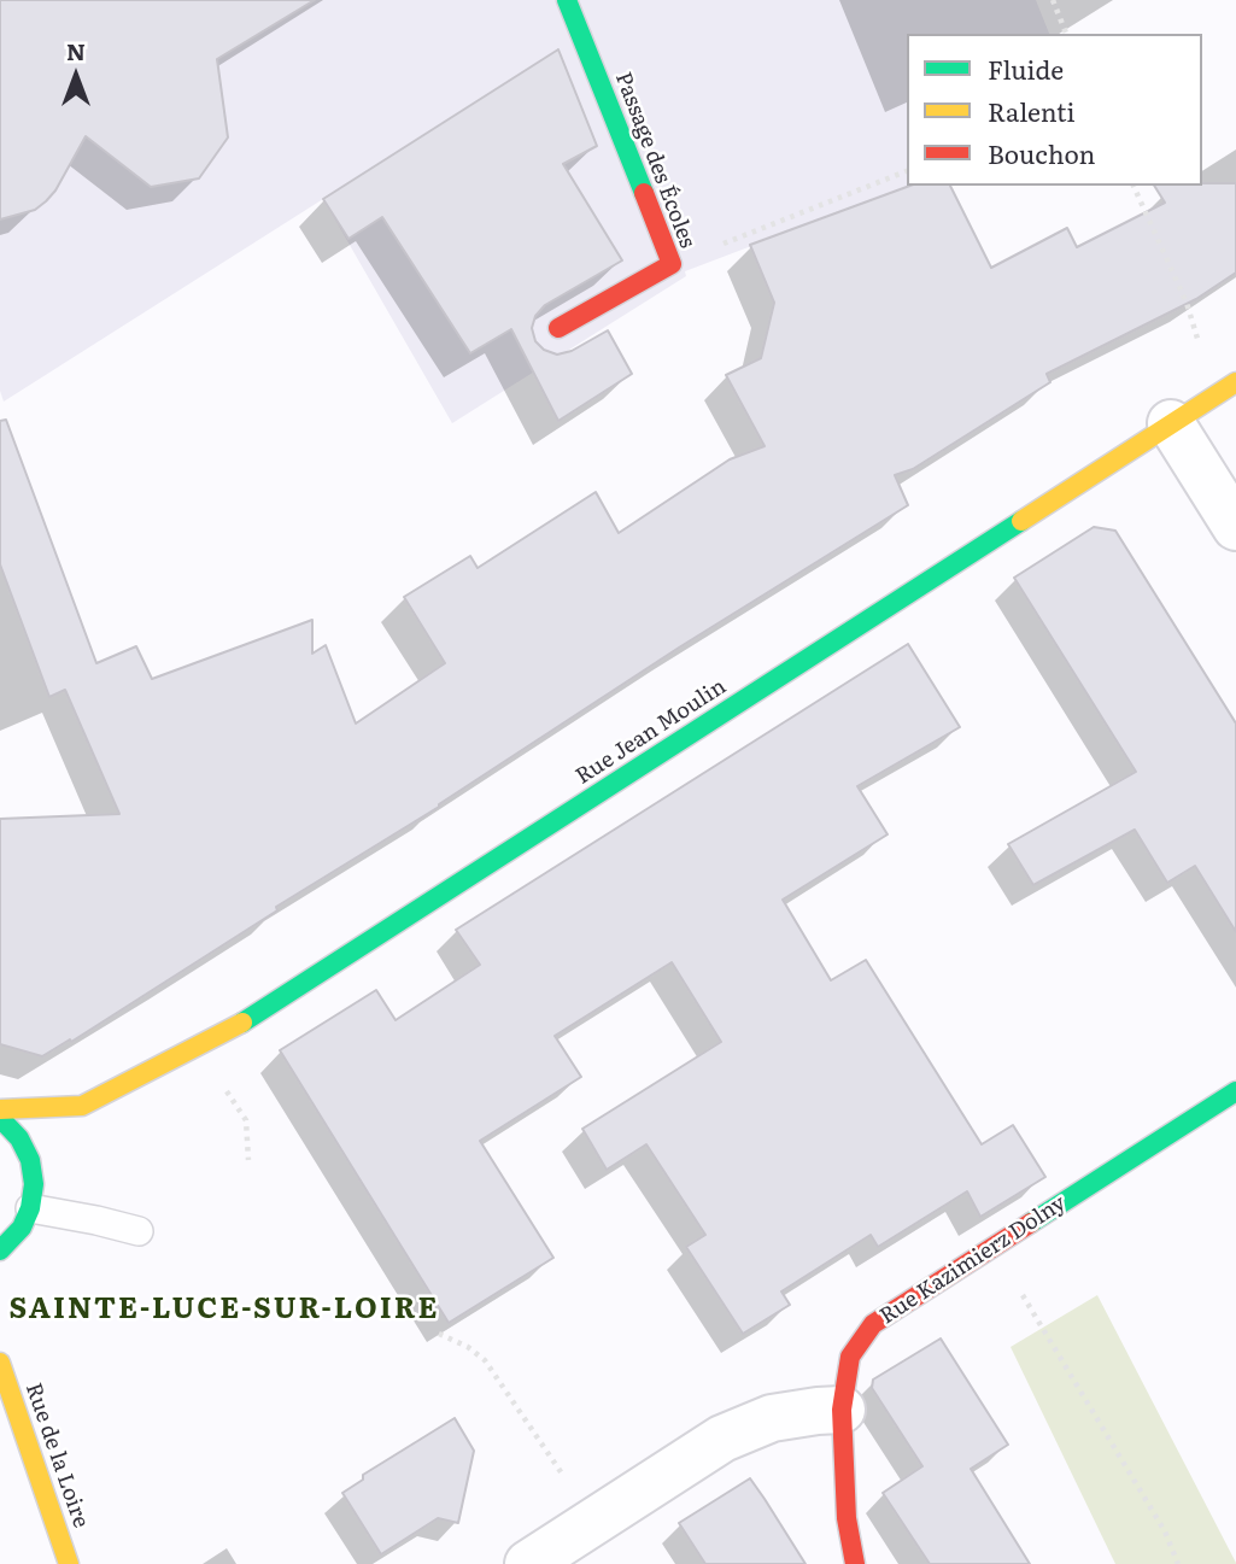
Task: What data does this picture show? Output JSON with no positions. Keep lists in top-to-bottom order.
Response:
{
  "streets": {
    "street": [
      "Passage des Écoles",
      "Rue Jean Moulin",
      "Rue Kazimierz Dolny",
      "Rue de la Loire"
    ]
  },
  "districts": ["SAINTE-LUCE-SUR-LOIRE"],
  "legend": ["Fluide", "Ralenti", "Bouchon"],
  "north": "top"
}
